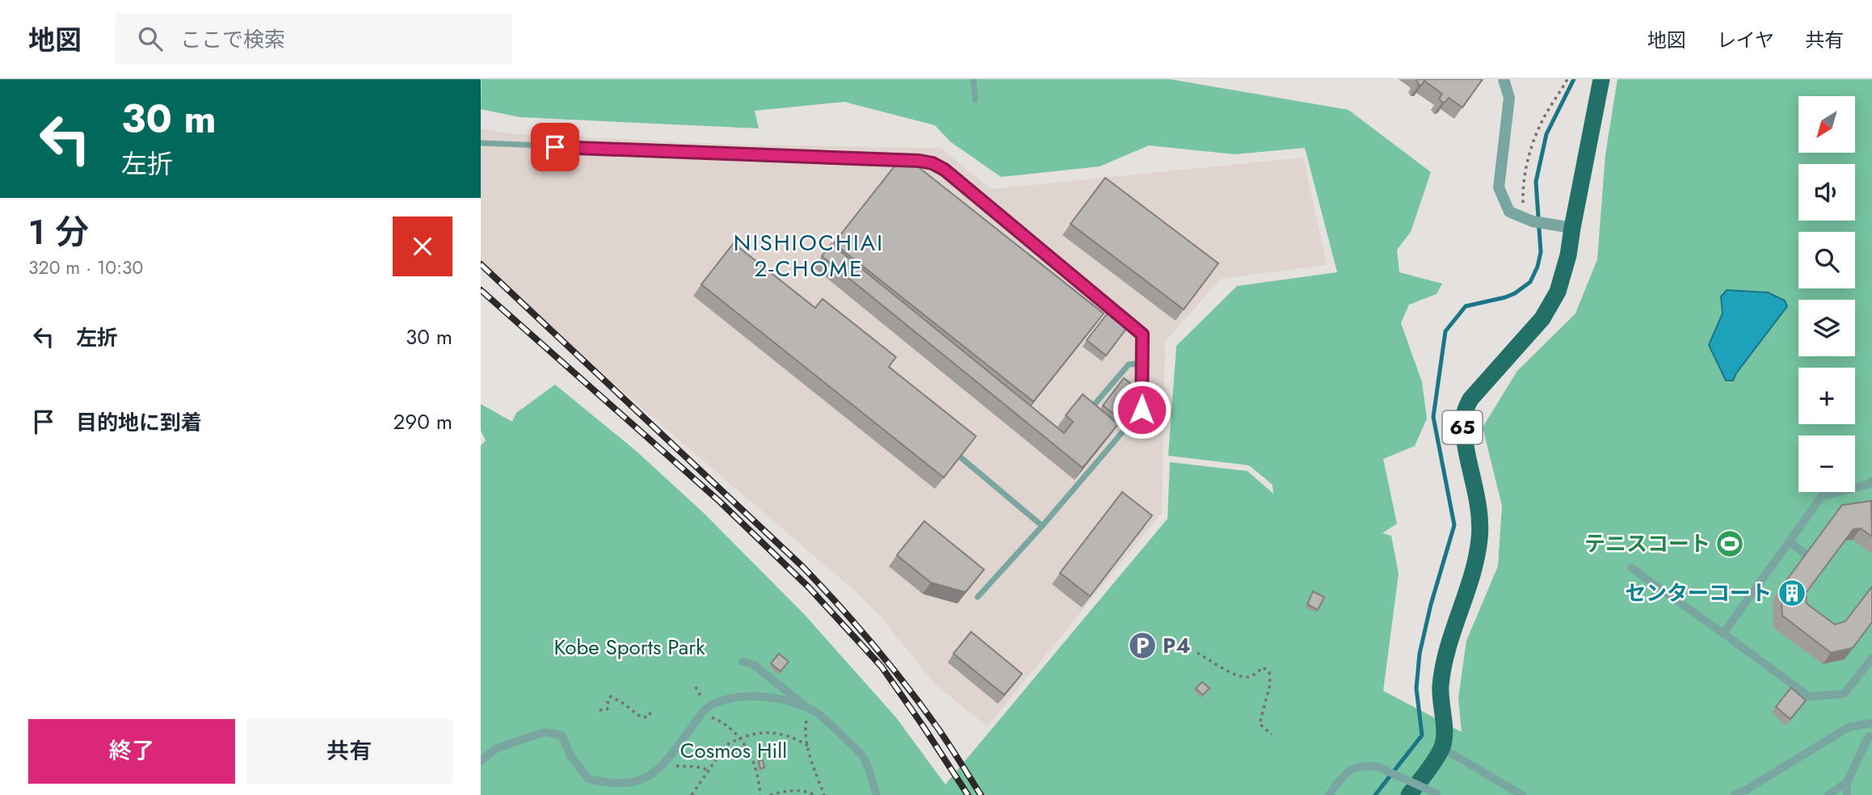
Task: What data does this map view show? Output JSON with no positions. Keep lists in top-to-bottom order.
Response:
{
  "streets": {
    "main road": ["65"]
  },
  "districts": ["NISHIOCHIAI 2-CHOME"],
  "parks": ["Kobe Sports Park", "Cosmos Hill"],
  "places": {
    "sports": ["テニスコート"],
    "building": ["センターコート"],
    "parking": ["P4"]
  },
  "north": "bottom left",
  "page": {
    "header": "地図",
    "search": "ここで検索",
    "nav": ["地図", "レイヤ", "共有"],
    "turn": ["30 m", "左折"],
    "map_buttons": ["+", "−"],
    "heading": ["1 分", "320 m · 10:30"],
    "list": [
      {
        "name": "左折",
        "value": "30 m"
      },
      {
        "name": "目的地に到着",
        "value": "290 m"
      }
    ],
    "buttons": ["終了", "共有"]
  }
}
